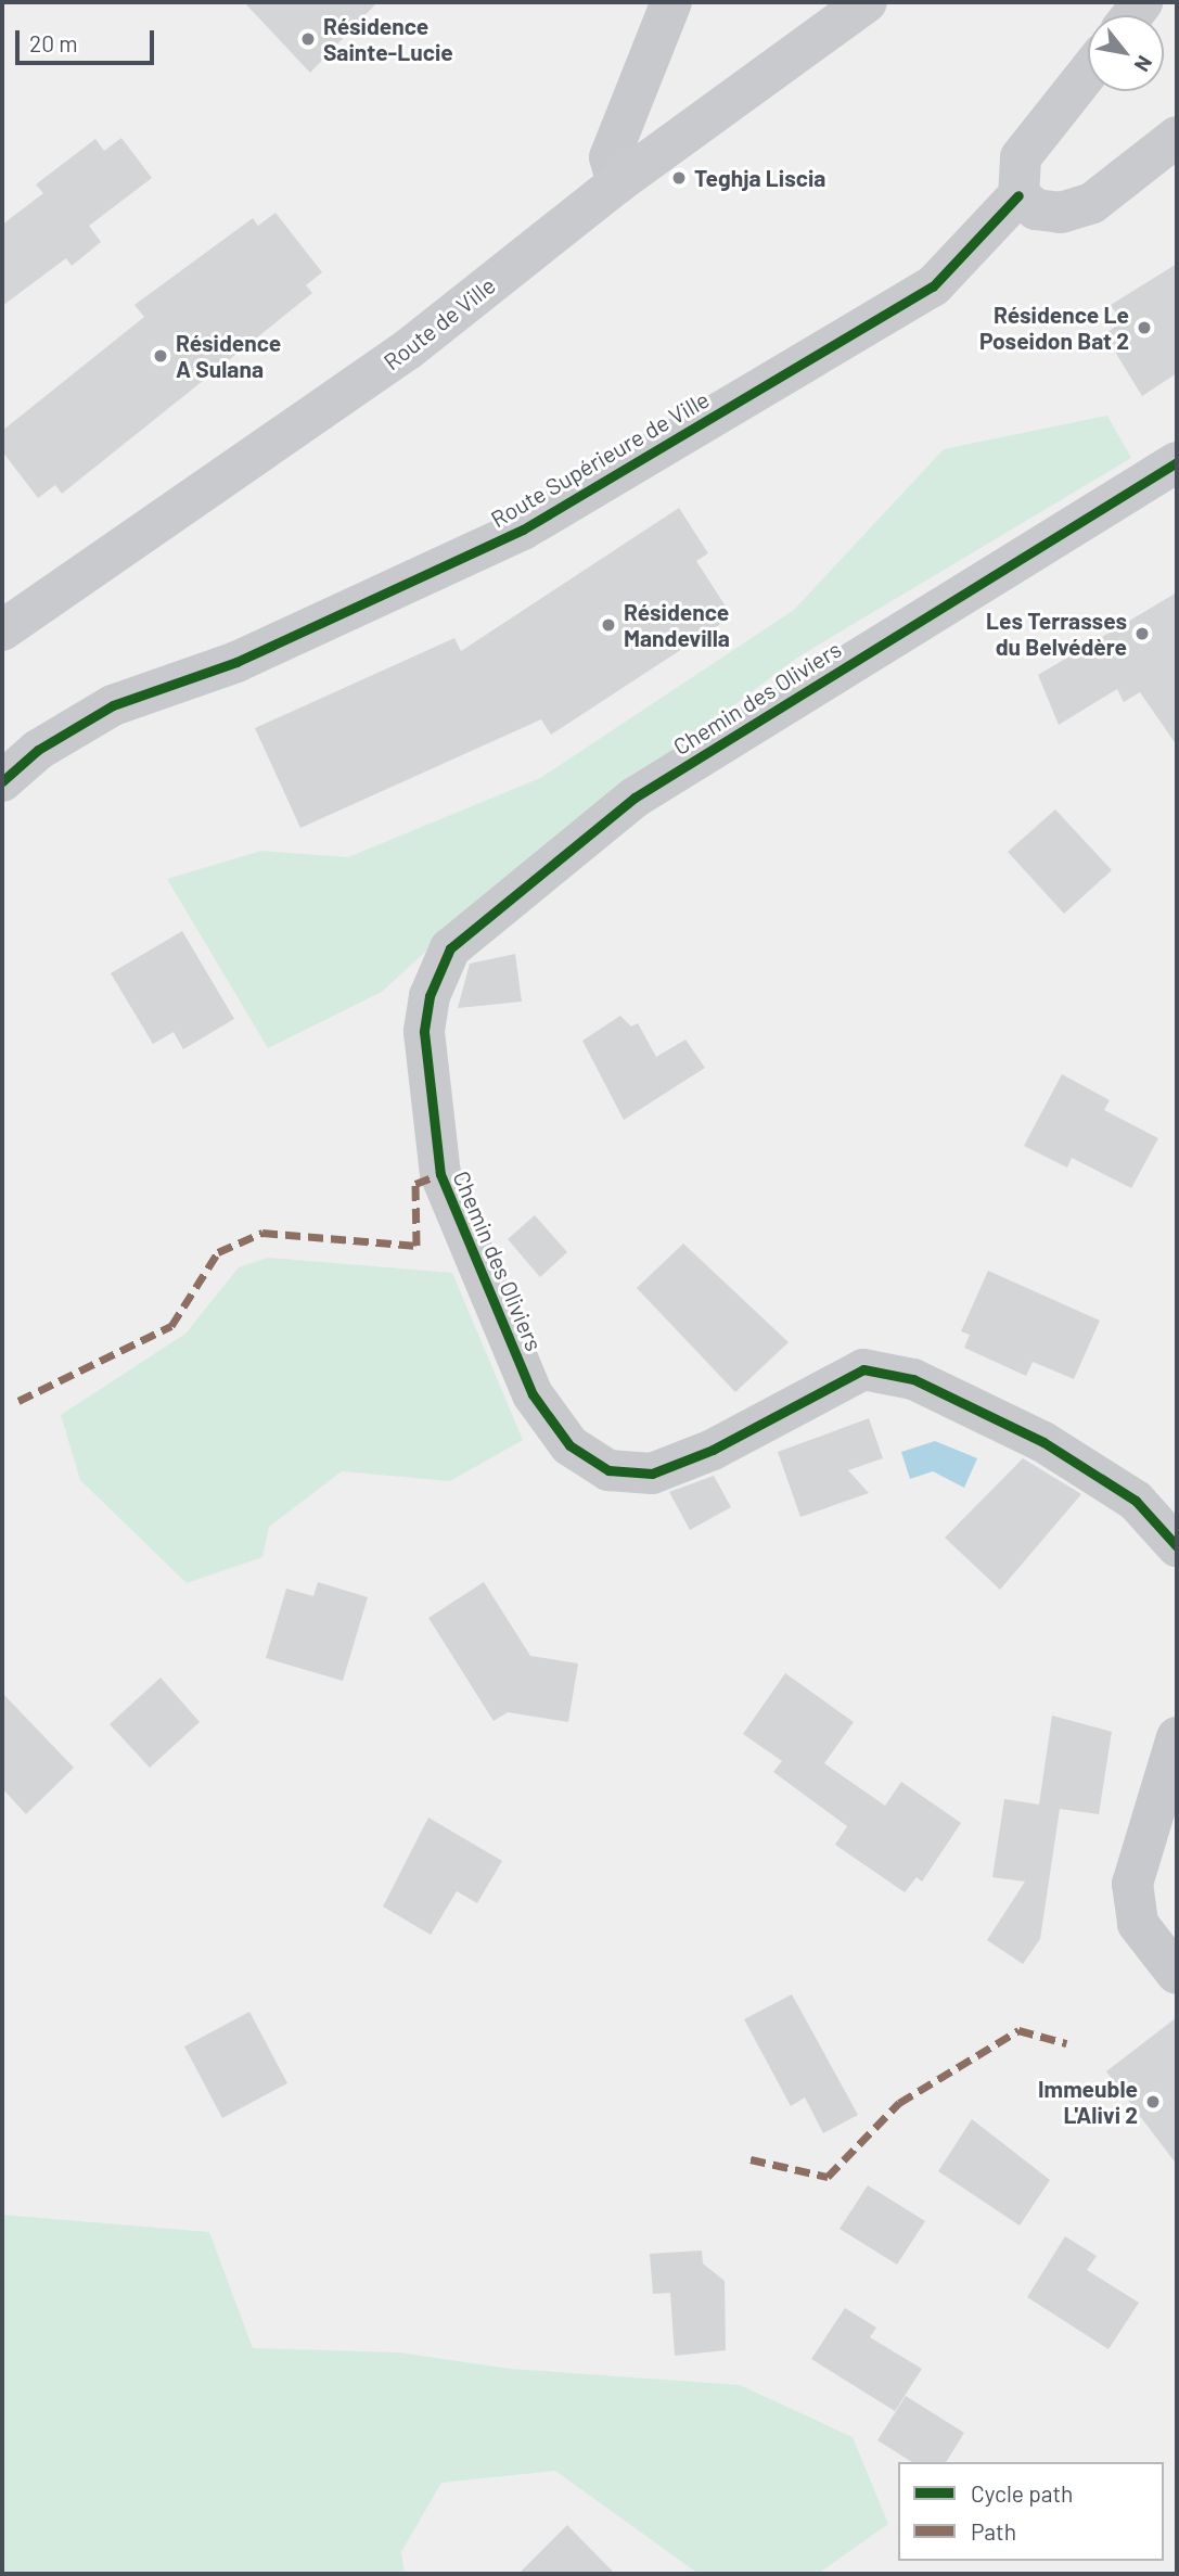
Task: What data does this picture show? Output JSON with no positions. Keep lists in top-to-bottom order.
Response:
{
  "streets": {
    "street": ["Route de Ville", "Route Supérieure de Ville", "Chemin des Oliviers"]
  },
  "places": [
    "Résidence Sainte-Lucie",
    "Teghja Liscia",
    "Résidence Le Poseidon Bat 2",
    "Résidence A Sulana",
    "Résidence Mandevilla",
    "Les Terrasses du Belvédère",
    "Immeuble L'Alivi 2"
  ],
  "legend": ["Cycle path", "Path"],
  "scale_bar": "20 m",
  "north": "bottom right"
}
